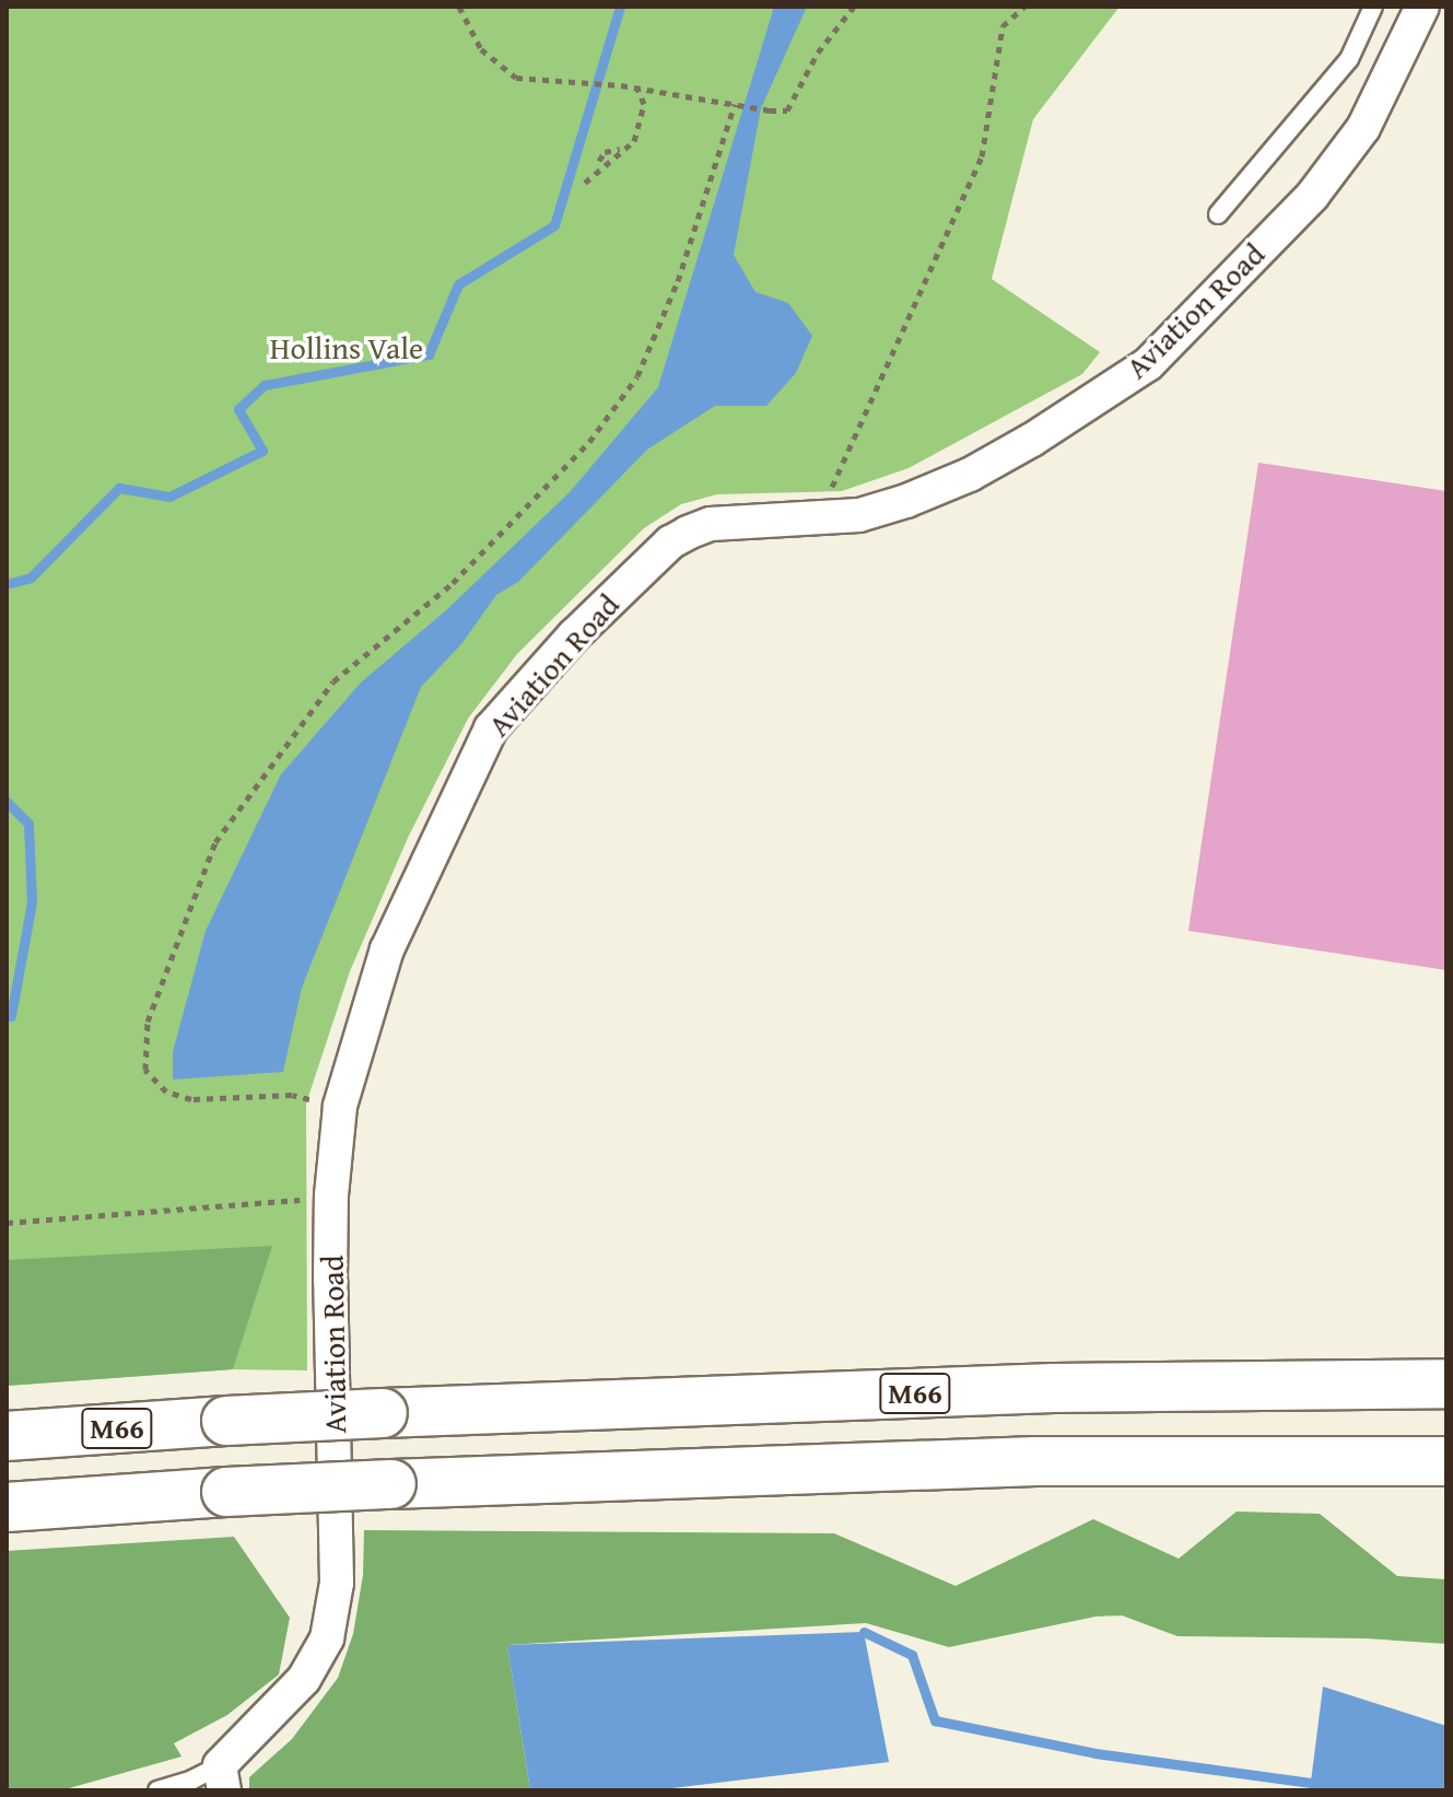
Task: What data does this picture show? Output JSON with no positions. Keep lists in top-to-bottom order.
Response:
{
  "streets": {
    "highway": ["M66"],
    "street": ["Aviation Road"]
  },
  "parks": ["Hollins Vale"]
}
